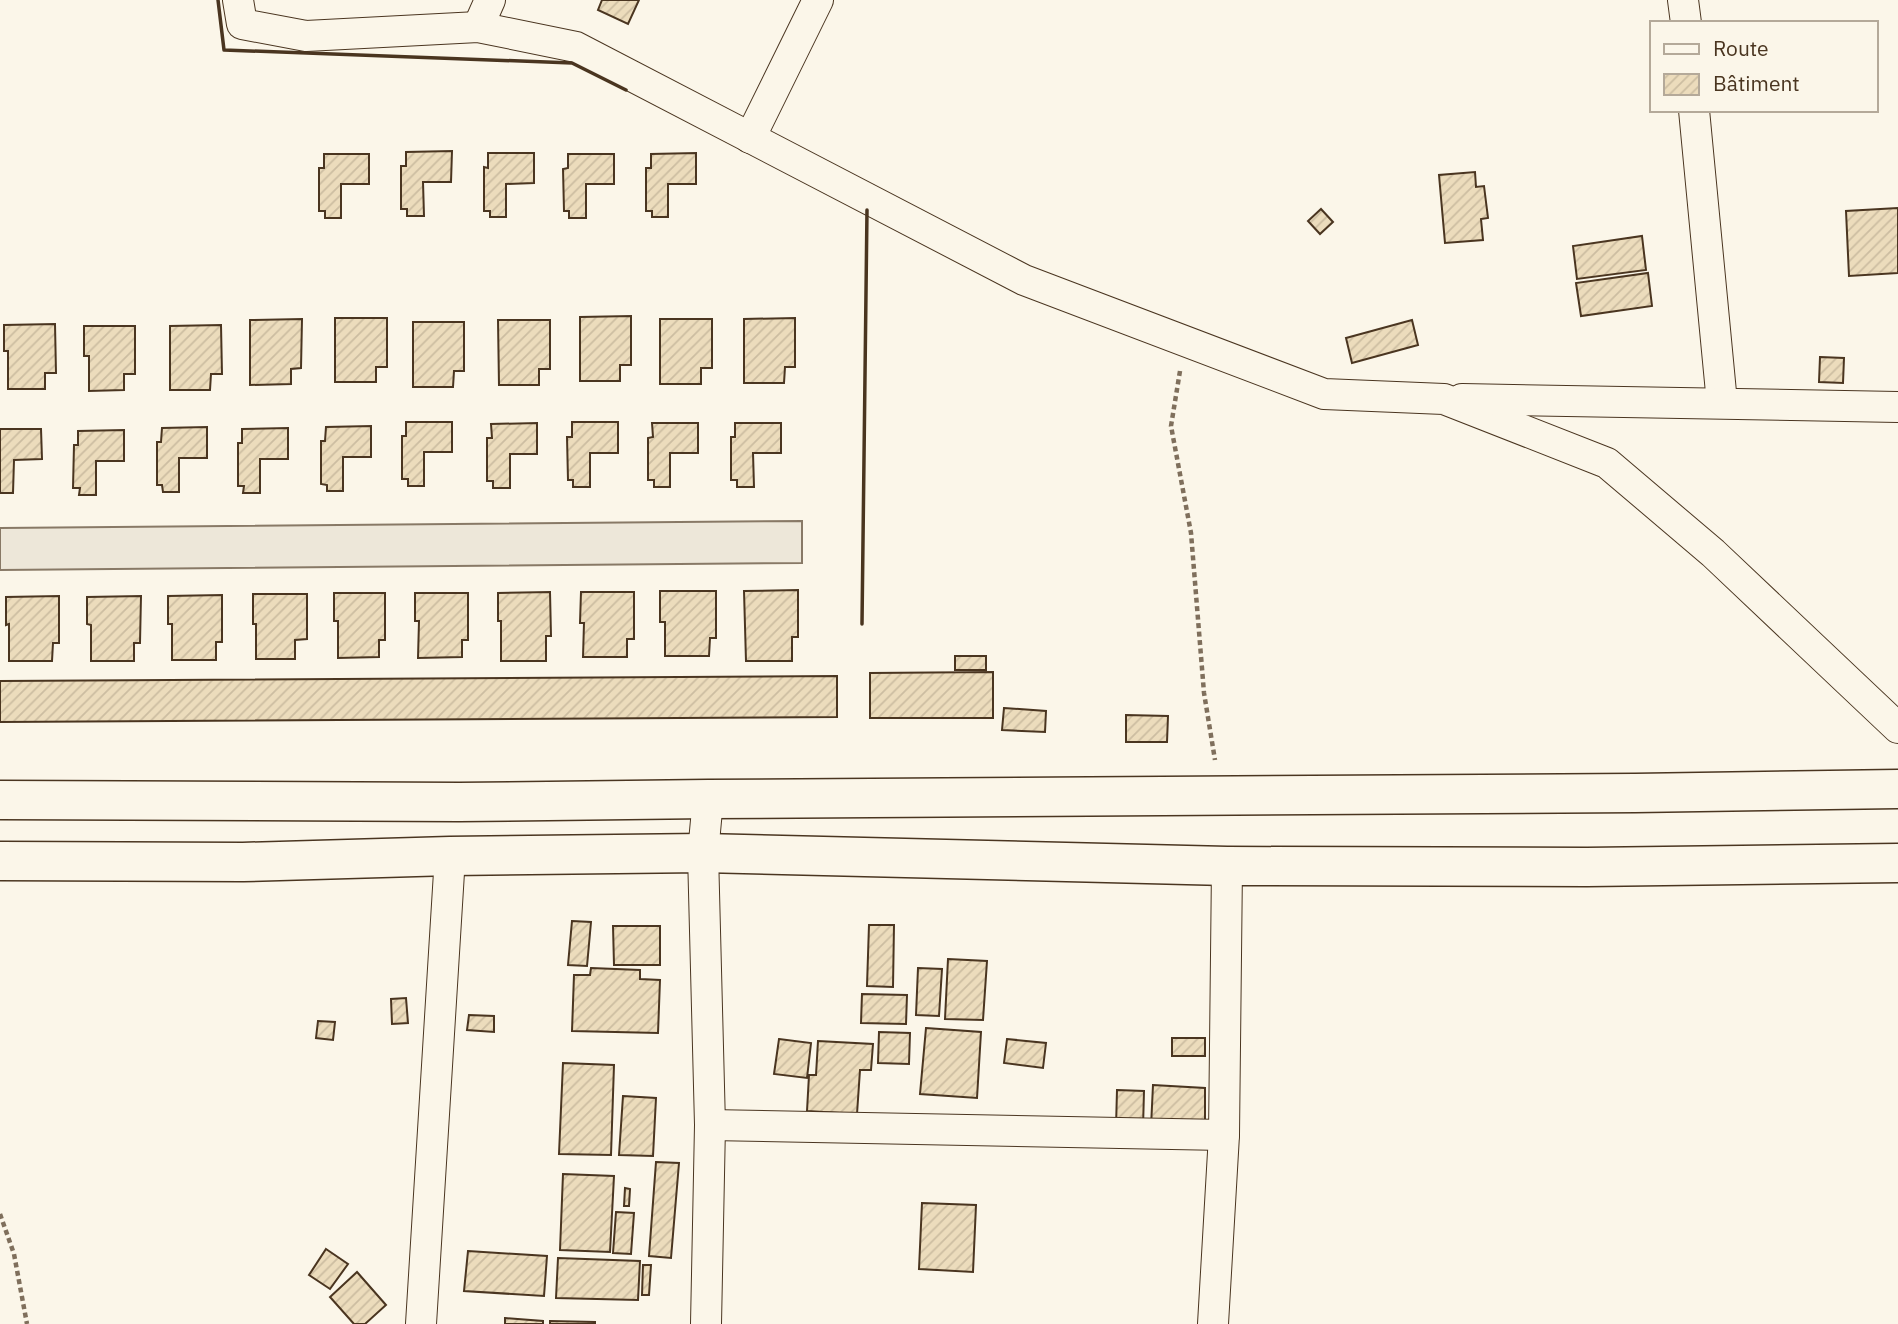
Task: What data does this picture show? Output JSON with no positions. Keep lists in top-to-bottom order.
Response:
{
  "legend": ["Route", "Bâtiment"]
}
